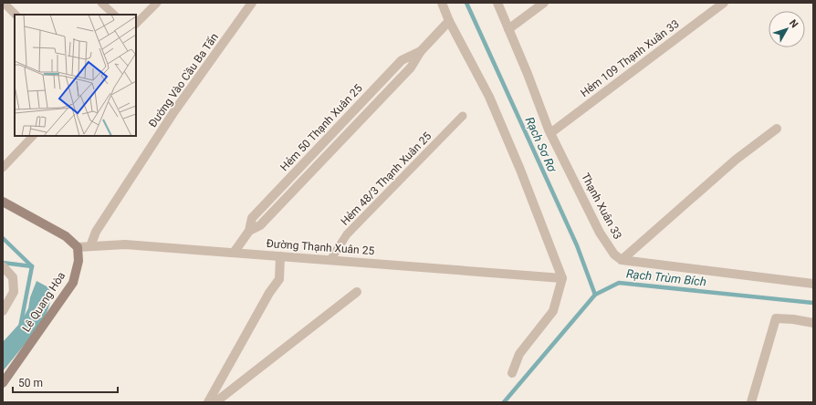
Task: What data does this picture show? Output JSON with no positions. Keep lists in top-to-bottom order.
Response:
{
  "streets": {
    "street": [
      "Hẻm 109 Thạnh Xuân 33",
      "Đường Vào Cầu Ba Tấn",
      "Hẻm 50 Thạnh Xuân 25",
      "Thạnh Xuân 33",
      "Đường Thạnh Xuân 25",
      "Lê Quang Hòa"
    ],
    "lane": ["Hẻm 48/3 Thạnh Xuân 25"]
  },
  "crossings": [
    ["Hẻm 109 Thạnh Xuân 33", "Thạnh Xuân 33"],
    ["Đường Vào Cầu Ba Tấn", "Đường Thạnh Xuân 25"],
    ["Hẻm 50 Thạnh Xuân 25", "Đường Thạnh Xuân 25"],
    ["Hẻm 48/3 Thạnh Xuân 25", "Đường Thạnh Xuân 25"],
    ["Đường Thạnh Xuân 25", "Lê Quang Hòa"]
  ],
  "water": ["Rạch Sơ Rơ", "Rạch Trùm Bích"],
  "scale_bar": "50 m",
  "north": "top right"
}
